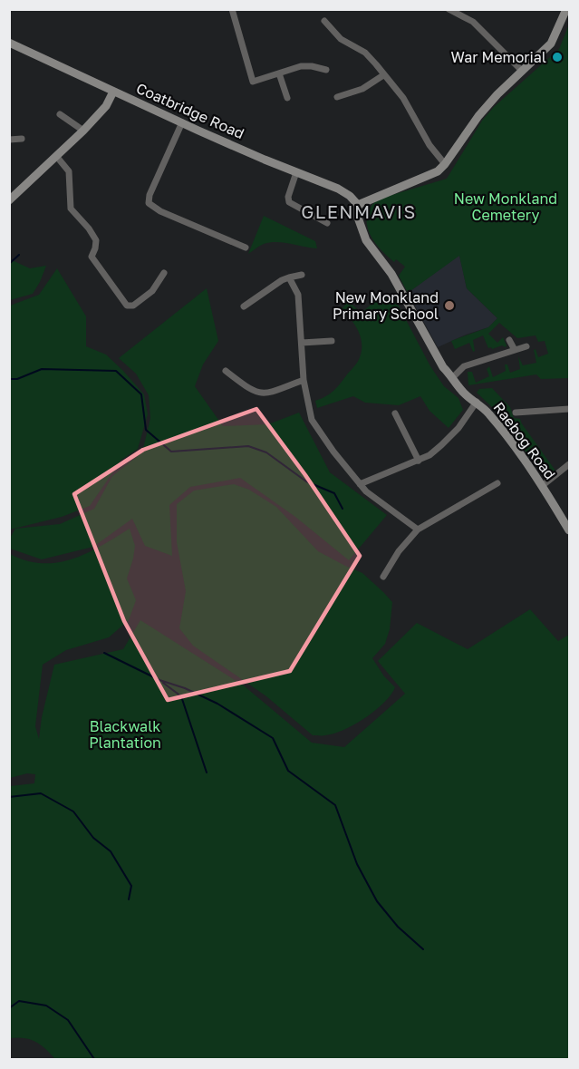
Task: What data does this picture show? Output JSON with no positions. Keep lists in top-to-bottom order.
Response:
{
  "streets": {
    "main road": ["Coatbridge Road", "Raebog Road"]
  },
  "crossings": [
    ["Coatbridge Road", "Raebog Road"]
  ],
  "districts": ["GLENMAVIS"],
  "parks": ["New Monkland Cemetery", "Blackwalk Plantation"],
  "places": ["War Memorial", "New Monkland Primary School"]
}
